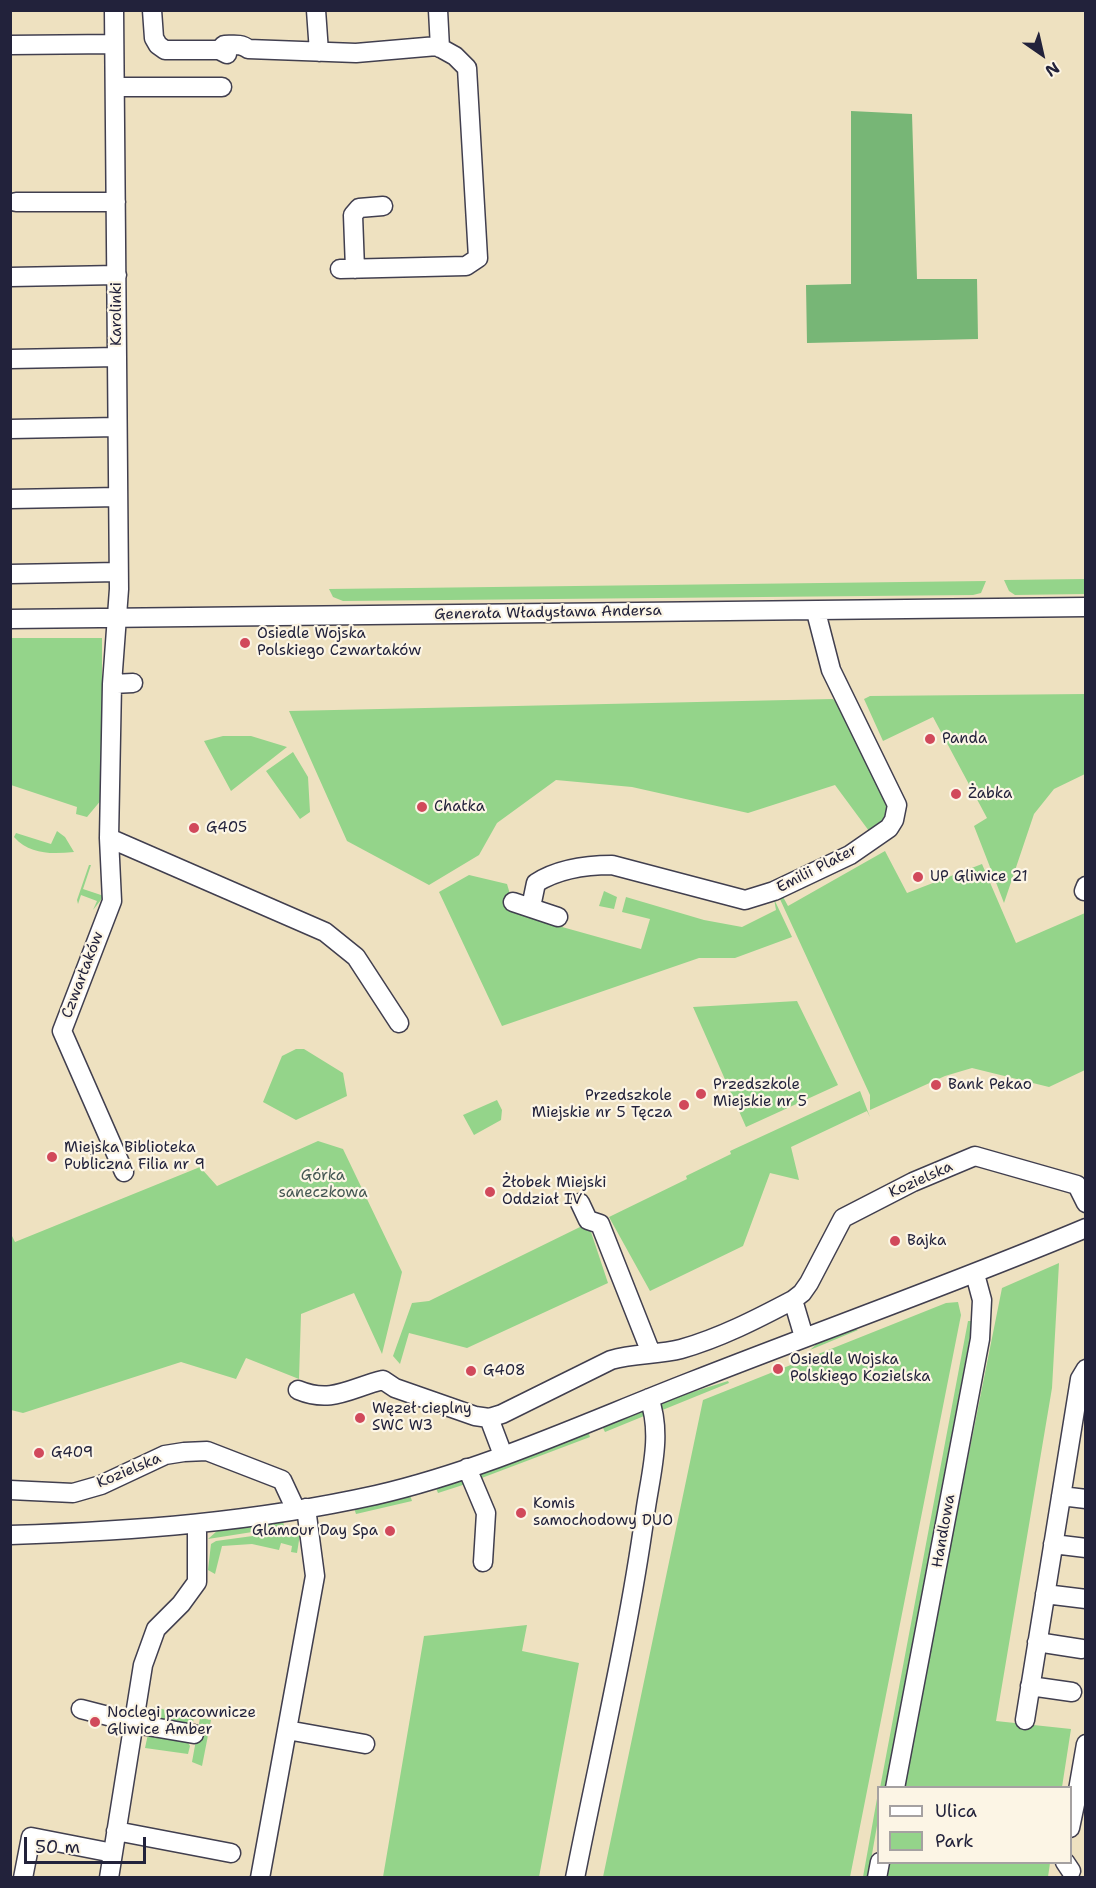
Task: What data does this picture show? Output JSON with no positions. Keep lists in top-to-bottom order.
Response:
{
  "streets": {
    "street": [
      "Karolinki",
      "Generała Władysława Andersa",
      "Emilii Plater",
      "Czwartaków",
      "Kozielska",
      "Handlowa"
    ]
  },
  "crossings": [
    ["Karolinki", "Generała Władysława Andersa"],
    ["Karolinki", "Czwartaków"],
    ["Generała Władysława Andersa", "Emilii Plater"],
    ["Generała Władysława Andersa", "Czwartaków"]
  ],
  "parks": ["Górka saneczkowa"],
  "places": [
    "Osiedle Wojska Polskiego Czwartaków",
    "Panda",
    "Żabka",
    "Chatka",
    "G405",
    "UP Gliwice 21",
    "Bank Pekao",
    "Przedszkole Miejskie nr 5",
    "Przedszkole Miejskie nr 5 Tęcza",
    "Miejska Biblioteka Publiczna Filia nr 9",
    "Żłobek Miejski Oddział IV",
    "Bajka",
    "Osiedle Wojska Polskiego Kozielska",
    "G408",
    "Węzeł cieplny SWC W3",
    "G409",
    "Komis samochodowy DUO",
    "Glamour Day Spa",
    "Noclegi pracownicze Gliwice Amber"
  ],
  "legend": ["Ulica", "Park"],
  "scale_bar": "50 m",
  "north": "bottom right"
}
